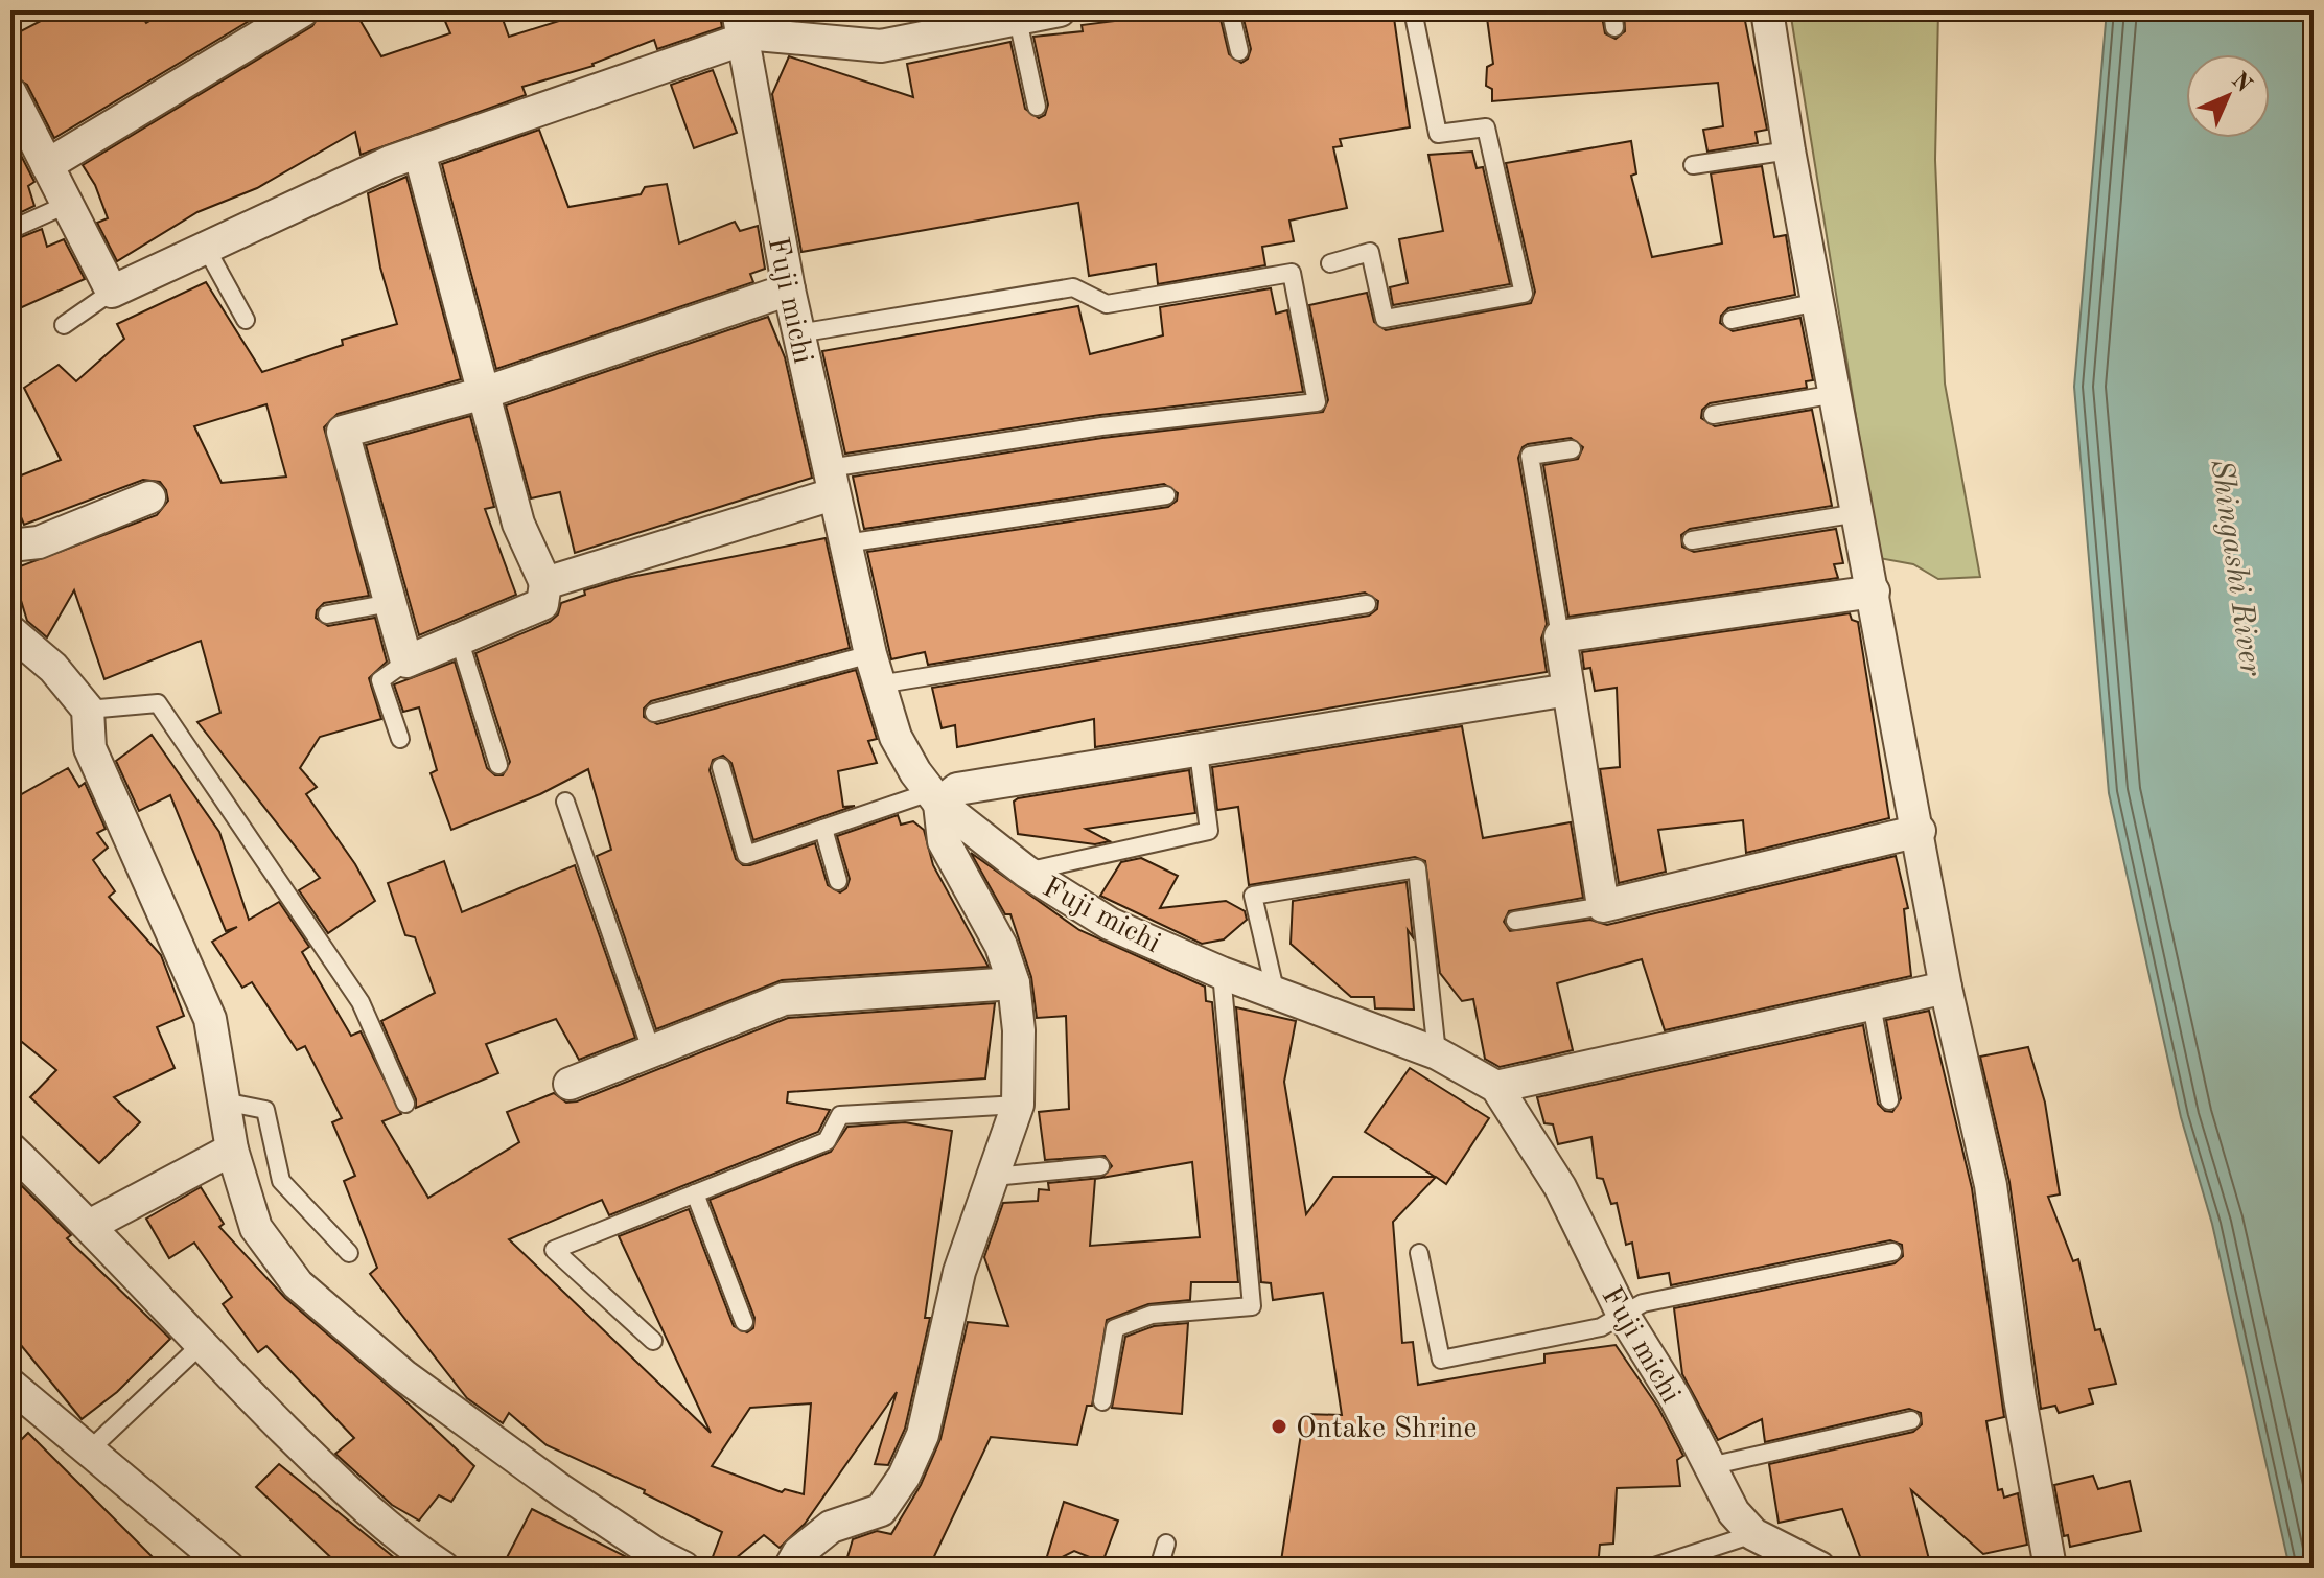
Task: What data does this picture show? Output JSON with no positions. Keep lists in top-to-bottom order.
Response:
{
  "streets": {
    "street": ["Fuji michi"]
  },
  "water": ["Shingashi River"],
  "places": ["Ontake Shrine"],
  "north": "top right"
}
